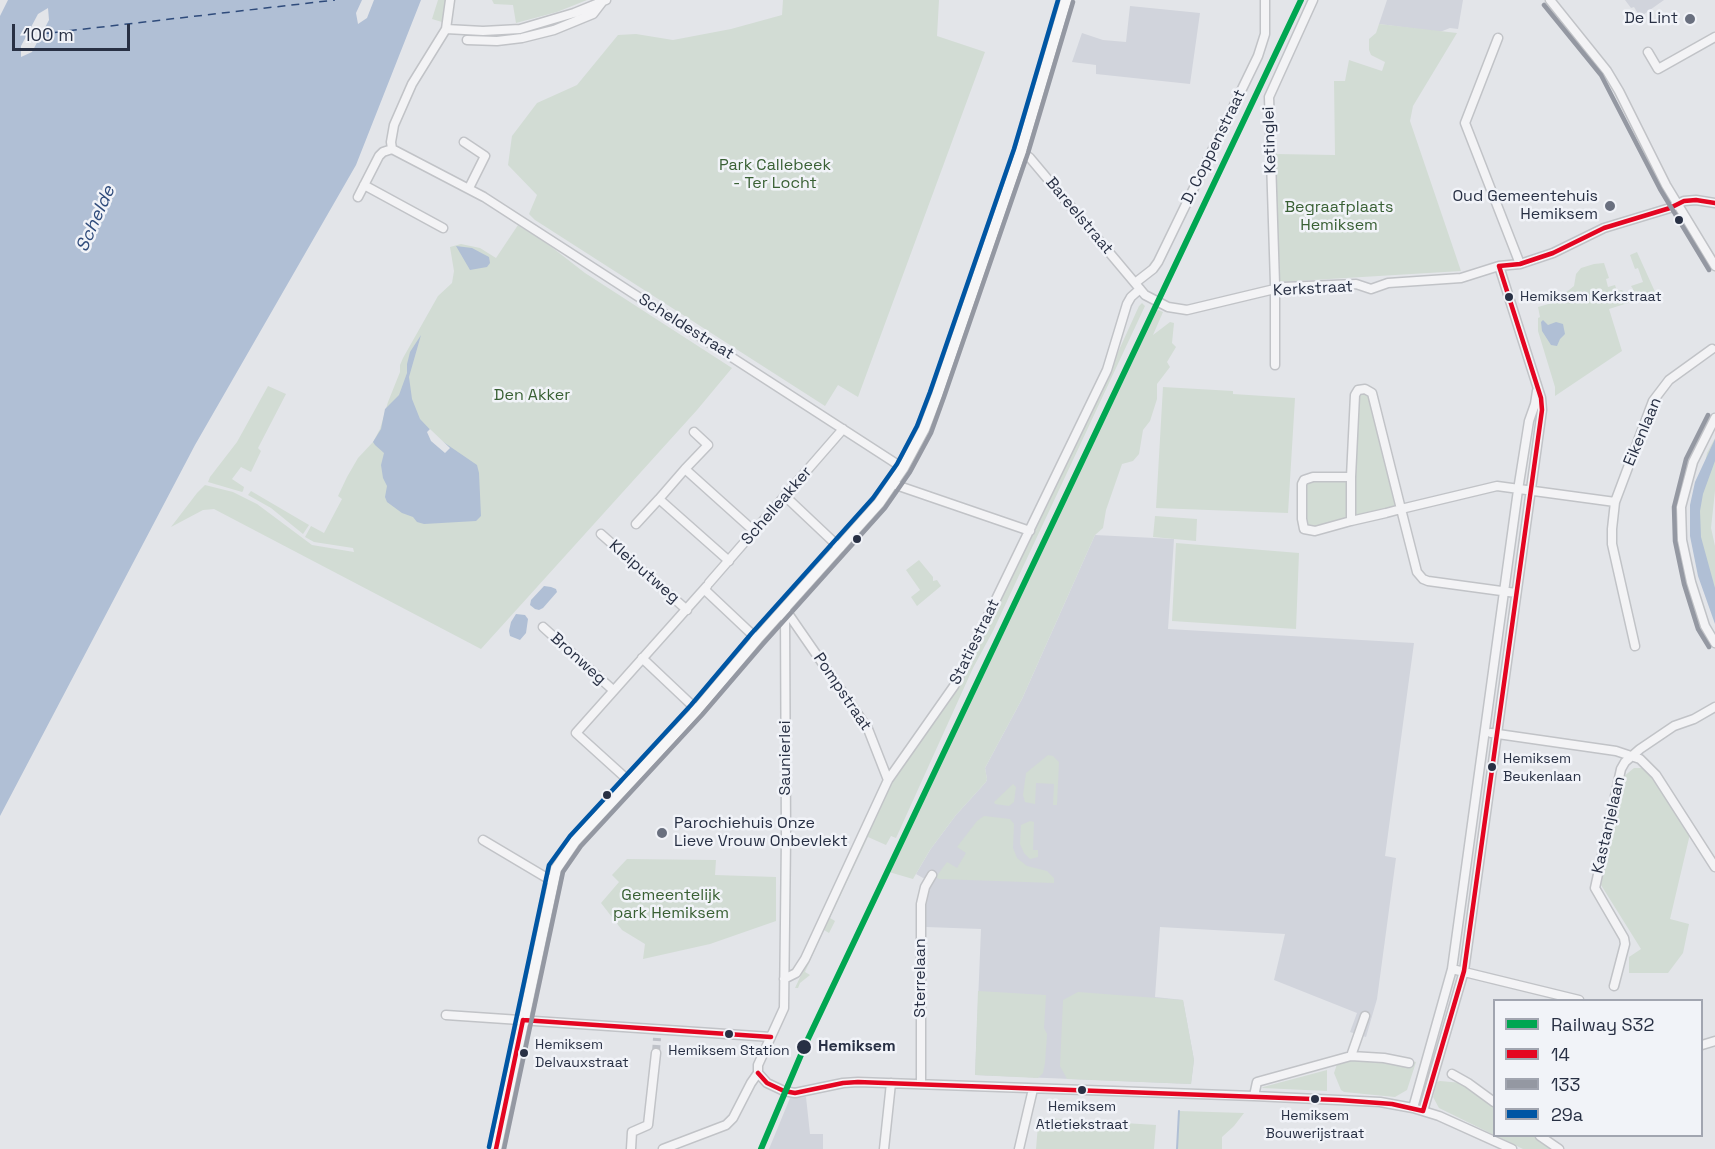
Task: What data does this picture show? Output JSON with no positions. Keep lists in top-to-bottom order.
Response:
{
  "streets": {
    "street": [
      "Ketinglei",
      "D. Coppenstraat",
      "Bareelstraat",
      "Kerkstraat",
      "Scheldestraat",
      "Eikenlaan",
      "Schelleakker",
      "Kleiputweg",
      "Statiestraat",
      "Bronweg",
      "Pompstraat",
      "Saunierlei",
      "Kastanjelaan",
      "Sterrelaan"
    ]
  },
  "crossings": [
    ["Ketinglei", "Kerkstraat"],
    ["D. Coppenstraat", "Bareelstraat"],
    ["D. Coppenstraat", "Kerkstraat"],
    ["D. Coppenstraat", "Statiestraat"],
    ["Bareelstraat", "Kerkstraat"],
    ["Bareelstraat", "Statiestraat"],
    ["Kerkstraat", "Statiestraat"],
    ["Scheldestraat", "Schelleakker"],
    ["Schelleakker", "Kleiputweg"],
    ["Schelleakker", "Bronweg"],
    ["Statiestraat", "Pompstraat"],
    ["Statiestraat", "Saunierlei"],
    ["Pompstraat", "Saunierlei"]
  ],
  "water": ["Schelde"],
  "parks": [
    "Park Callebeek - Ter Locht",
    "Begraafplaats Hemiksem",
    "Den Akker",
    "Gemeentelijk park Hemiksem"
  ],
  "places": [
    "De Lint",
    "Oud Gemeentehuis Hemiksem",
    "Hemiksem Kerkstraat",
    "Hemiksem Beukenlaan",
    "Parochiehuis Onze Lieve Vrouw Onbevlekt",
    "Hemiksem Station",
    "Hemiksem",
    "Hemiksem Delvauxstraat",
    "Hemiksem Atletiekstraat",
    "Hemiksem Bouwerijstraat"
  ],
  "lines": [
    "rail line S32",
    "transit line 29a",
    "transit line 133",
    "transit line 14"
  ],
  "legend": [
    "Railway S32",
    "14",
    "133",
    "29a"
  ],
  "scale_bar": "100 m"
}
